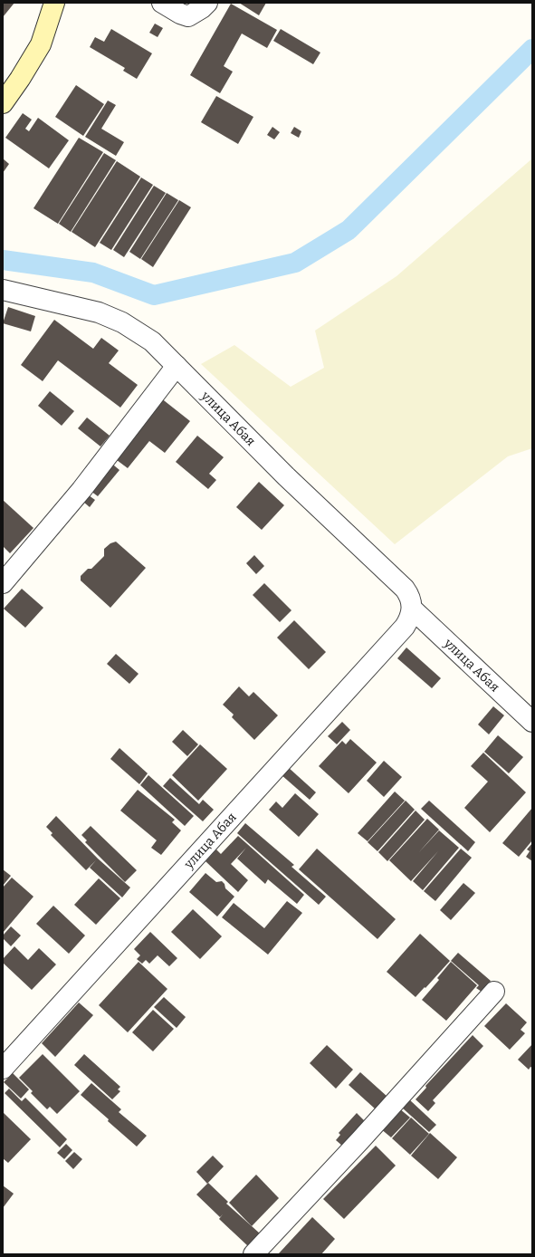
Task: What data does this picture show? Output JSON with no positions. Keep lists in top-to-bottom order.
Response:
{
  "streets": {
    "street": ["улица Абая"]
  }
}
